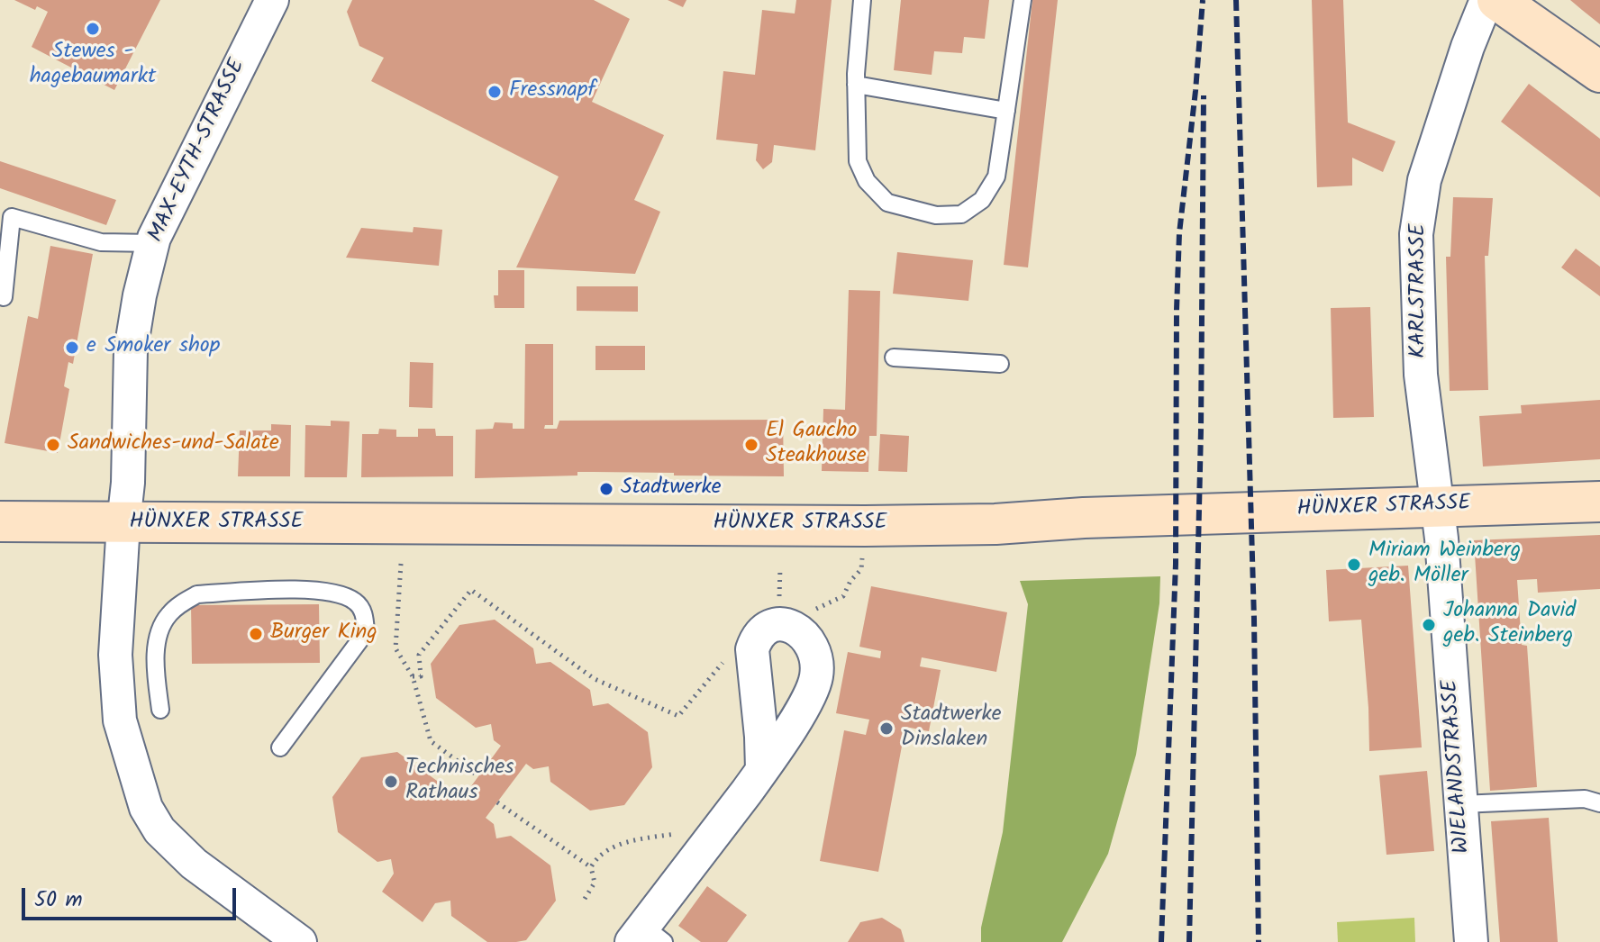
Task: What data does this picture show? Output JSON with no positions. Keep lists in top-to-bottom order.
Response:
{
  "streets": {
    "main road": ["HÜNXER STRASSE"],
    "street": ["MAX-EYTH-STRASSE", "KARLSTRASSE", "WIELANDSTRASSE"]
  },
  "crossings": [
    ["MAX-EYTH-STRASSE", "HÜNXER STRASSE"],
    ["KARLSTRASSE", "HÜNXER STRASSE"],
    ["KARLSTRASSE", "WIELANDSTRASSE"],
    ["HÜNXER STRASSE", "WIELANDSTRASSE"]
  ],
  "places": [
    "Stewes - hagebaumarkt",
    "Fressnapf",
    "e Smoker shop",
    "Sandwiches-und-Salate",
    "El Gaucho Steakhouse",
    "Stadtwerke",
    "Miriam Weinberg geb. Möller",
    "Johanna David geb. Steinberg",
    "Burger King",
    "Stadtwerke Dinslaken",
    "Technisches Rathaus"
  ],
  "scale_bar": "50 m"
}
